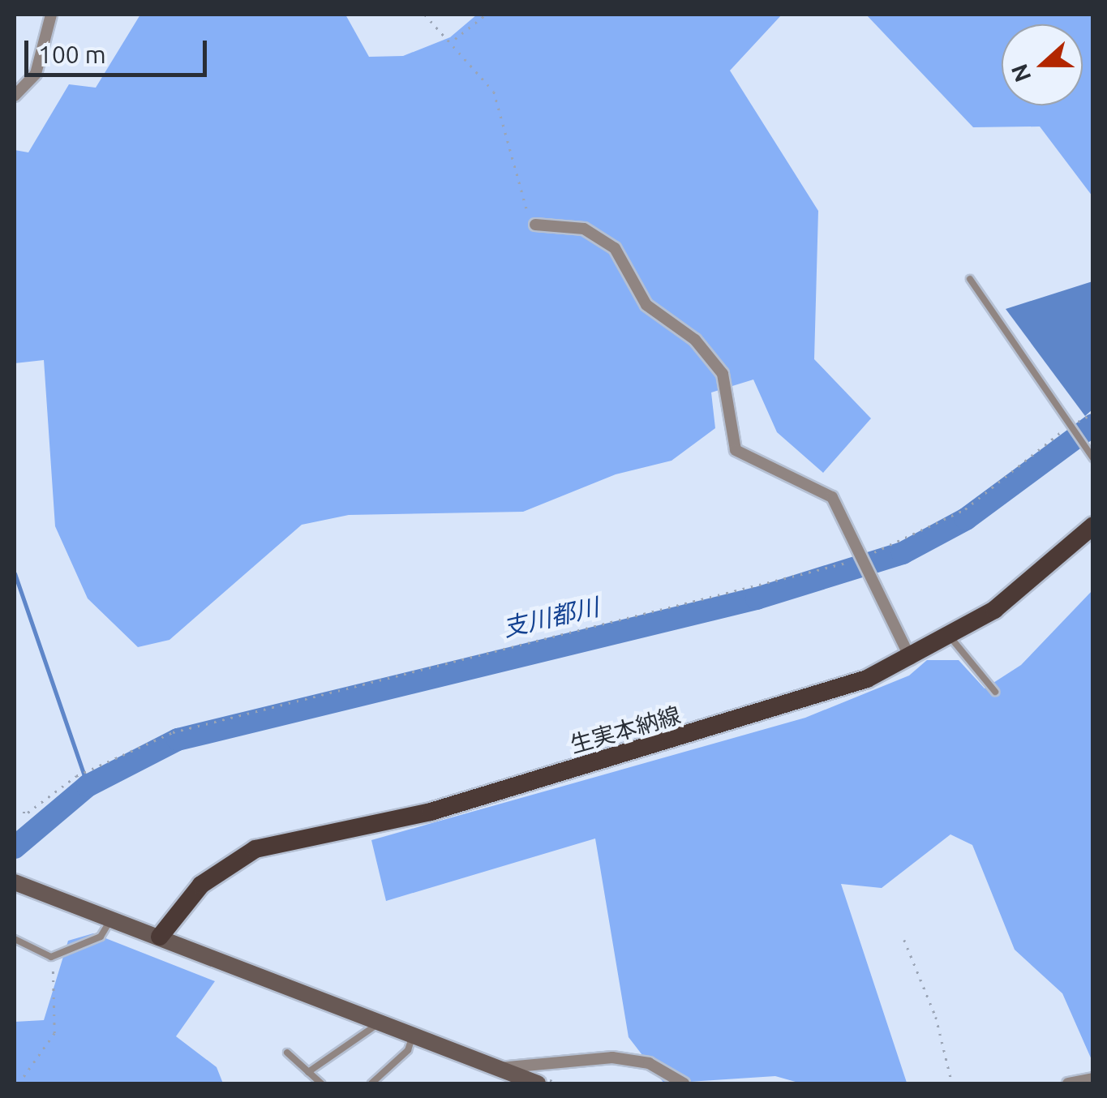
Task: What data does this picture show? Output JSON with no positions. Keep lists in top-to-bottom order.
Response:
{
  "streets": {
    "main road": ["生実本納線"]
  },
  "water": ["支川都川"],
  "scale_bar": "100 m",
  "north": "left"
}
